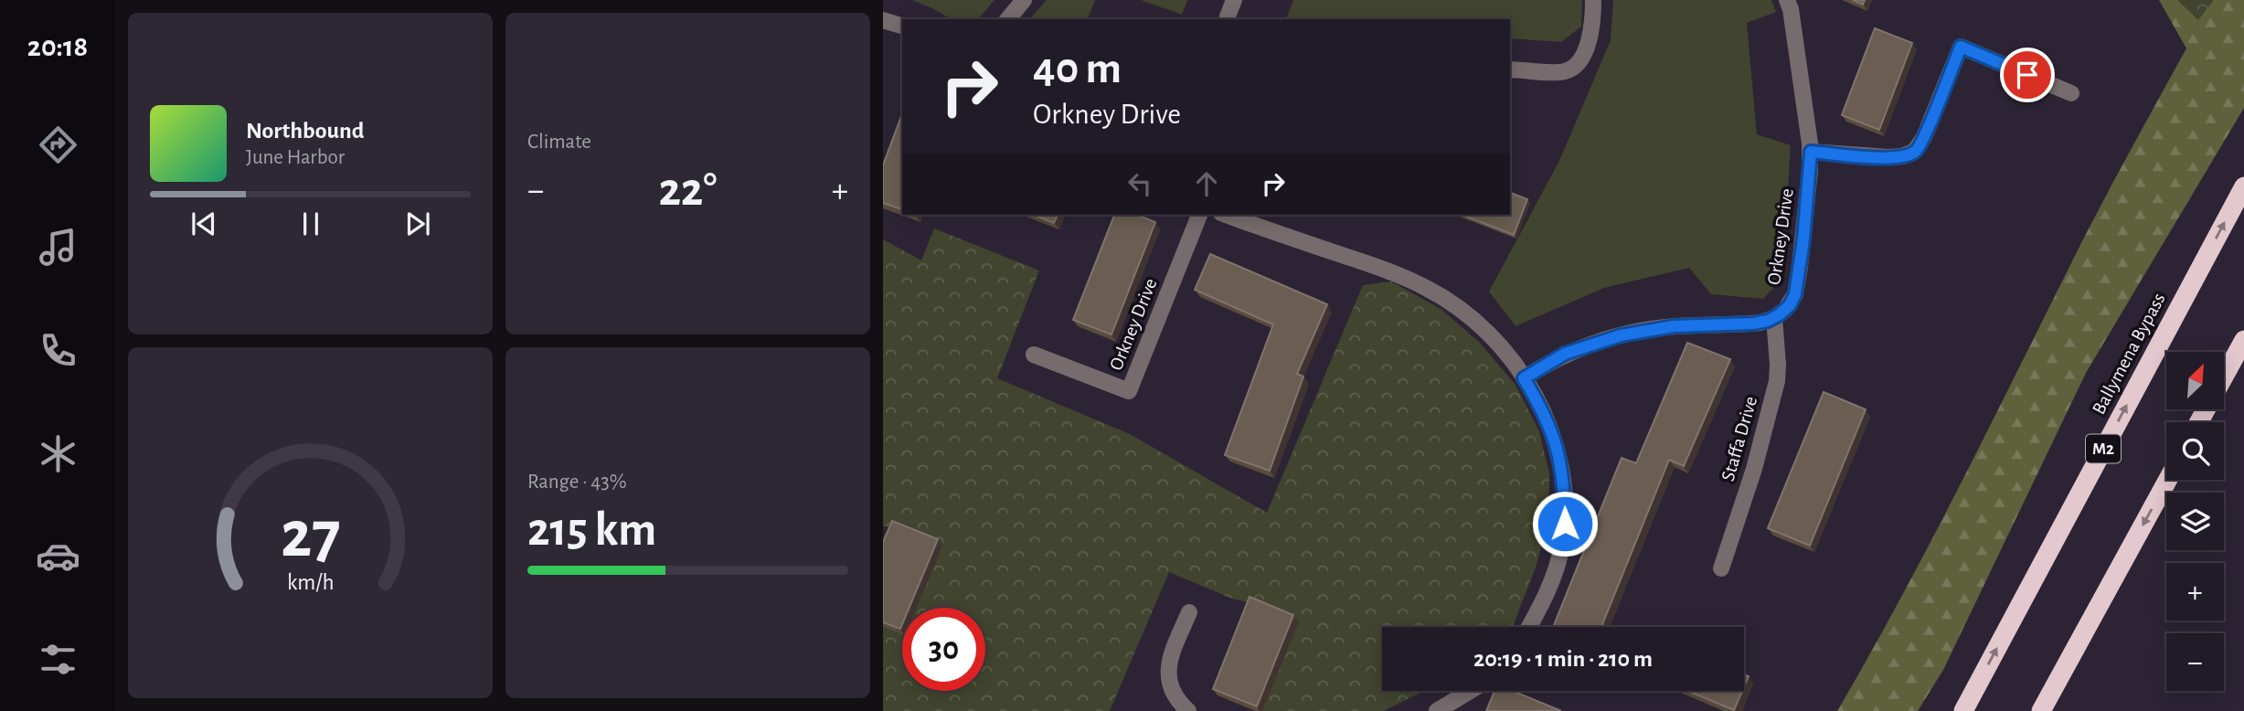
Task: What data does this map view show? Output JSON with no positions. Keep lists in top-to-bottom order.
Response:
{
  "streets": {
    "highway": ["Ballymena Bypass", "M2"],
    "street": ["Orkney Drive", "Staffa Drive"]
  },
  "crossings": [
    ["Orkney Drive", "Staffa Drive"]
  ],
  "north": "top right",
  "page": {
    "tabs": "20:18",
    "tile": [
      "Climate",
      ["Range · 43%", "215 km"]
    ],
    "turn": ["40 m", "Orkney Drive"],
    "song": ["Northbound", "June Harbor"],
    "heat": ["−", "22°", "+"],
    "map_buttons": ["+", "−"],
    "limit": "30",
    "trip": "20:19 · 1 min · 210 m",
    "gauge": ["27", "km/h"]
  }
}
